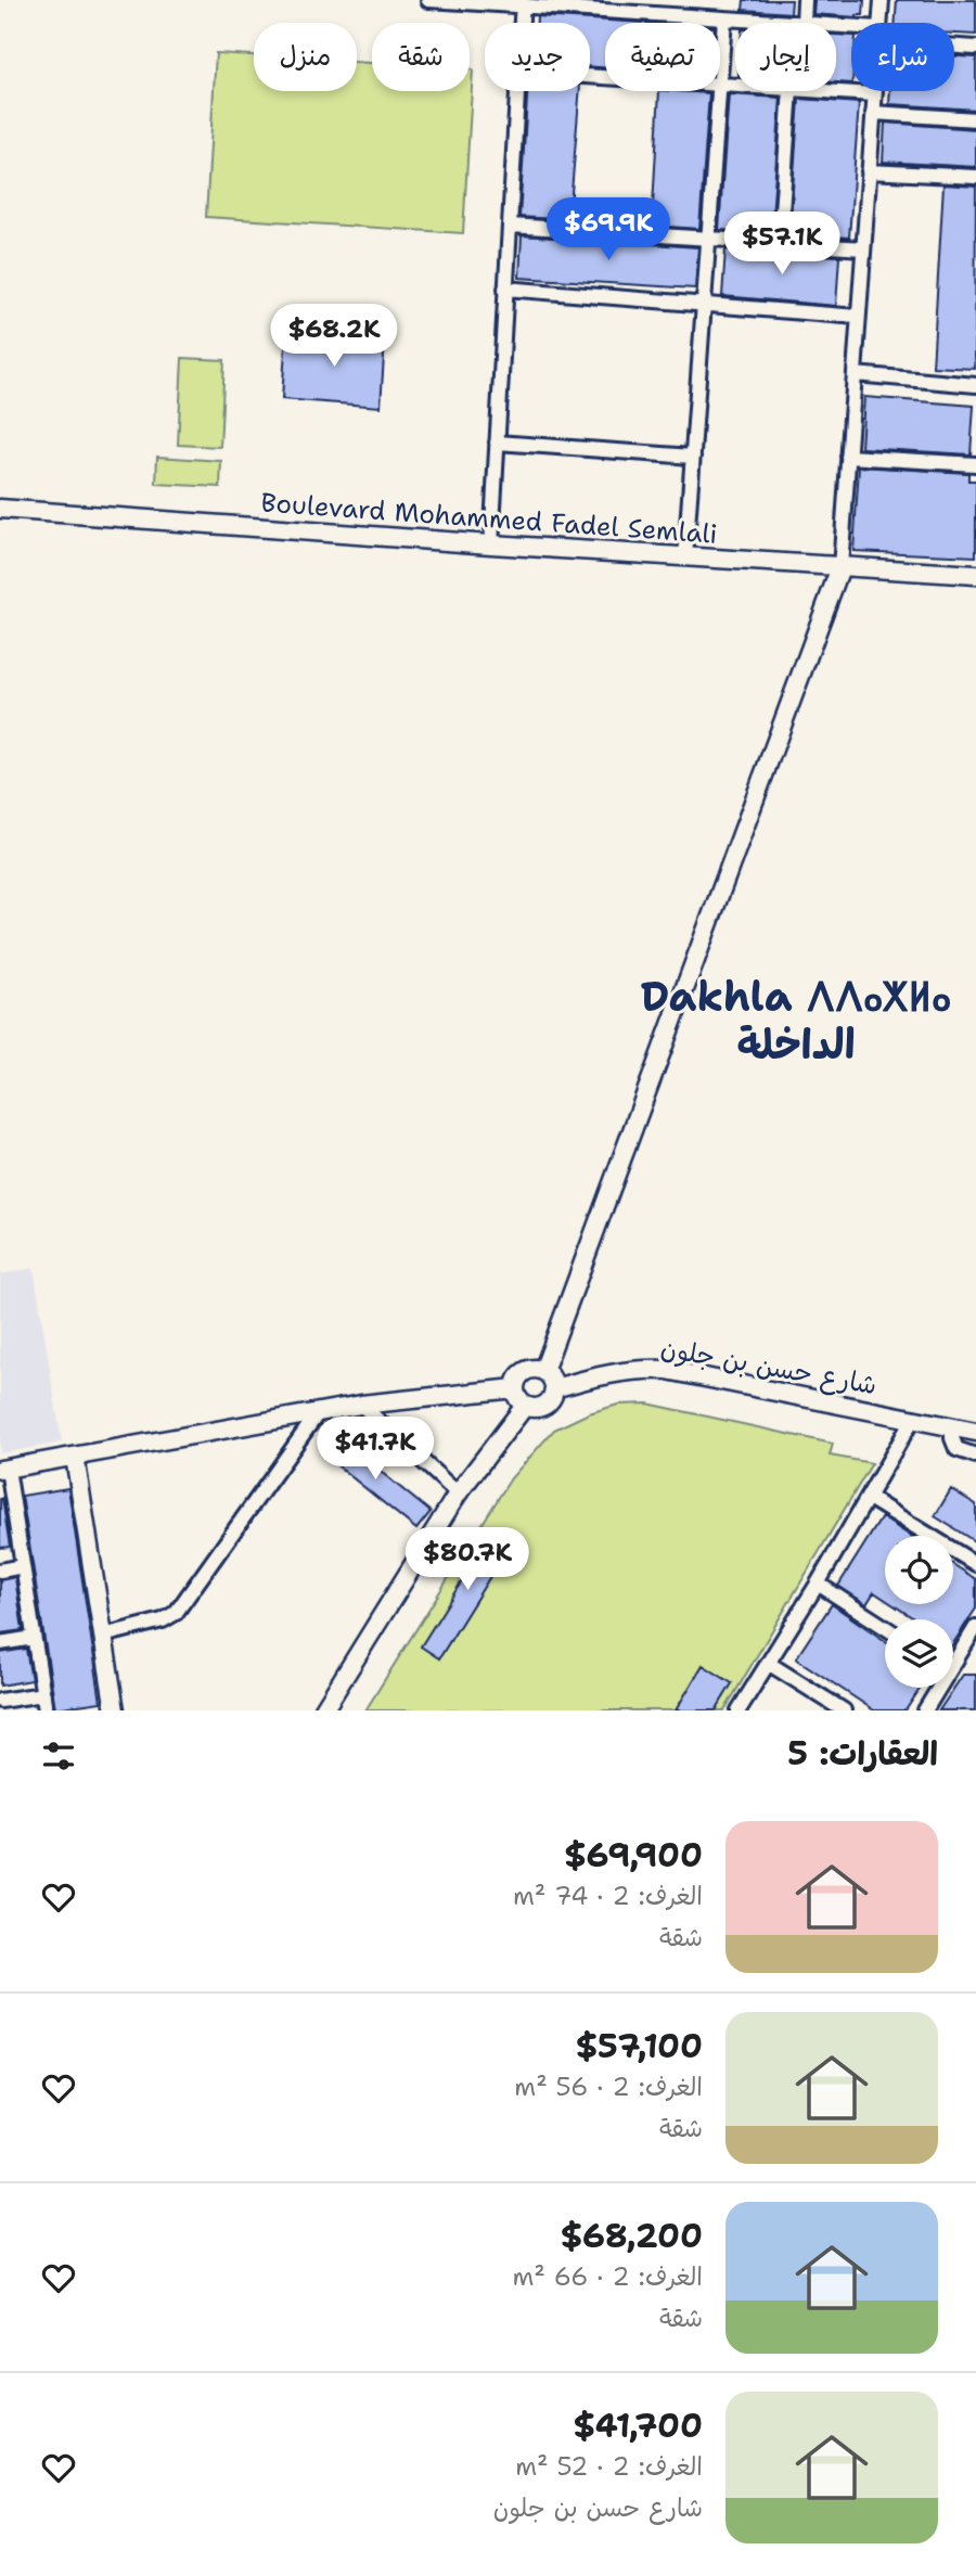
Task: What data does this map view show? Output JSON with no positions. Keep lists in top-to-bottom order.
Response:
{
  "streets": {
    "street": ["Boulevard Mohammed Fadel Semlali", "شارع حسن بن جلون"]
  },
  "districts": ["Dakhla ⴷⴷⴰⵅⵍⴰ الداخلة"],
  "page": {
    "chip": [
      "شراء",
      "إيجار",
      "تصفية",
      "جديد",
      "شقة",
      "منزل"
    ],
    "price": [
      "$69.9K",
      "$57.1K",
      "$68.2K",
      "$41.7K",
      "$80.7K"
    ],
    "heading": "العقارات: 5",
    "list": [
      {
        "name": "$69,900",
        "note": "الغرف: 2 · 74 m² · شقة"
      },
      {
        "name": "$57,100",
        "note": "الغرف: 2 · 56 m² · شقة"
      },
      {
        "name": "$68,200",
        "note": "الغرف: 2 · 66 m² · شقة"
      },
      {
        "name": "$41,700",
        "note": "الغرف: 2 · 52 m² · شارع حسن بن جلون"
      }
    ]
  }
}
